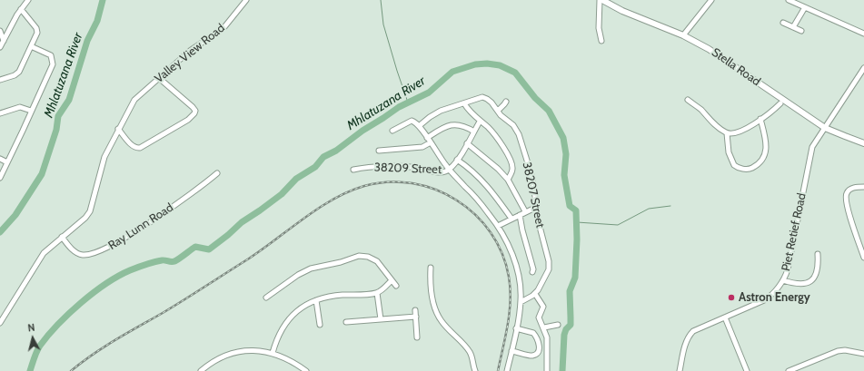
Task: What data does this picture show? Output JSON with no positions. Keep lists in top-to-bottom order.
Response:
{
  "streets": {
    "main road": ["Stella Road"],
    "street": [
      "Valley View Road",
      "38209 Street",
      "38207 Street",
      "Ray Lunn Road",
      "Piet Retief Road"
    ]
  },
  "crossings": [
    ["Valley View Road", "Ray Lunn Road"],
    ["Stella Road", "Piet Retief Road"]
  ],
  "water": ["Mhlatuzana River"],
  "places": ["Astron Energy"],
  "north": "top"
}
